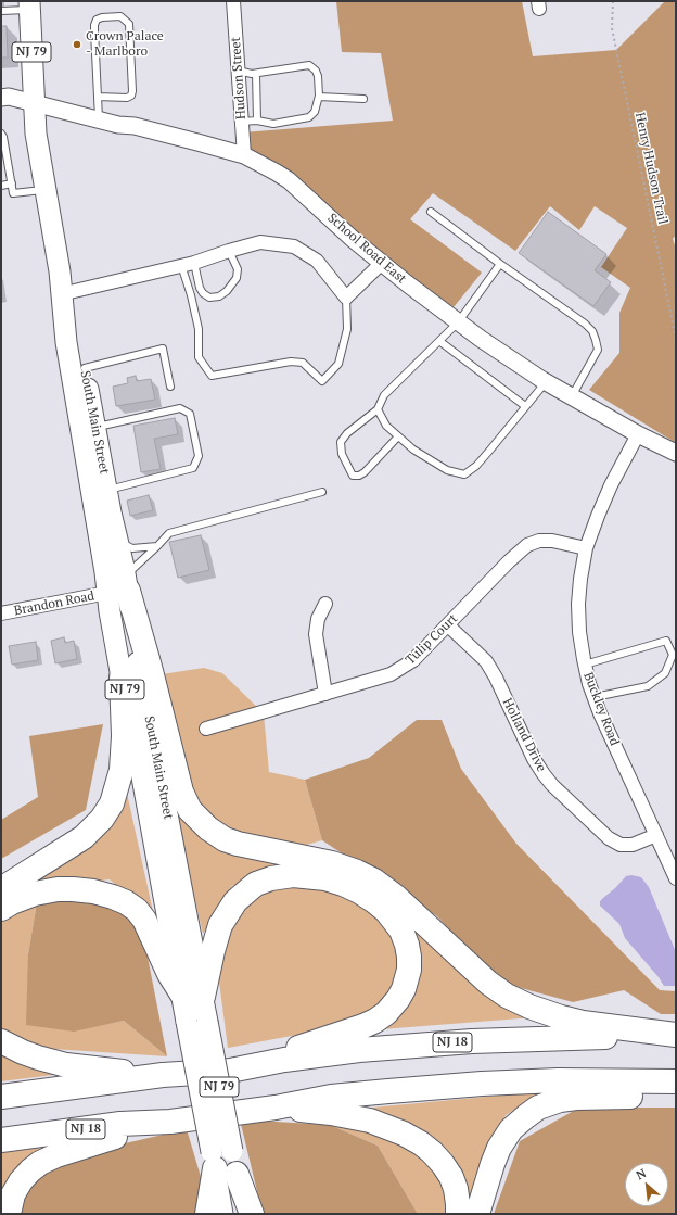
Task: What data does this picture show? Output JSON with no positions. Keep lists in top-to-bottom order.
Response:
{
  "streets": {
    "highway": ["NJ 18"],
    "main road": ["NJ 79", "South Main Street"],
    "street": [
      "Hudson Street",
      "School Road East",
      "Brandon Road",
      "Tulip Court",
      "Buckley Road",
      "Holland Drive"
    ],
    "path": ["Henry Hudson Trail"]
  },
  "crossings": [
    ["NJ 79", "School Road East"],
    ["NJ 79", "South Main Street"],
    ["Hudson Street", "School Road East"],
    ["School Road East", "South Main Street"],
    ["School Road East", "Buckley Road"],
    ["South Main Street", "Brandon Road"],
    ["Tulip Court", "Buckley Road"],
    ["Tulip Court", "Holland Drive"],
    ["Buckley Road", "Holland Drive"]
  ],
  "places": ["Crown Palace - Marlboro"],
  "north": "top left"
}
